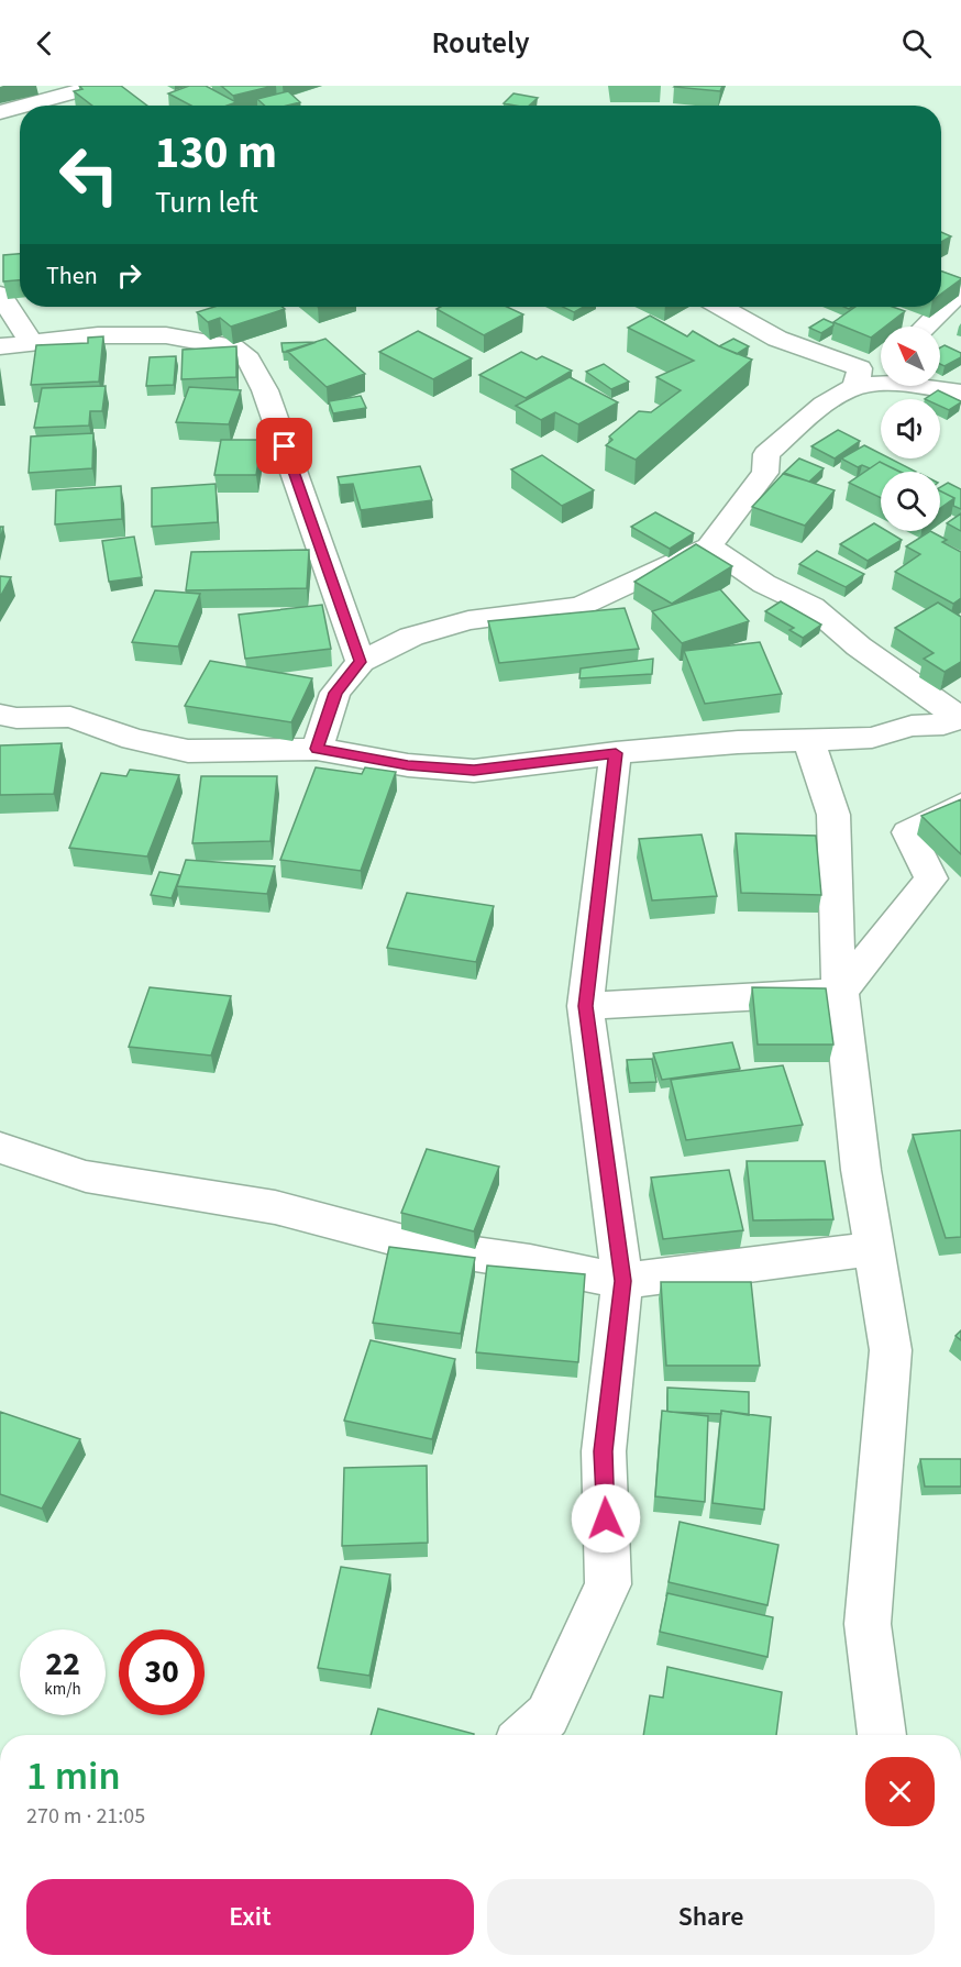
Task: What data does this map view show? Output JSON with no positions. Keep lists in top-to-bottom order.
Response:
{
  "north": "top left",
  "page": {
    "header": "Routely",
    "turn": ["130 m", "Turn left"],
    "then": "Then",
    "speed": "22 km/h",
    "limit": "30",
    "heading": ["1 min", "270 m · 21:05"],
    "buttons": ["Exit", "Share"]
  }
}
